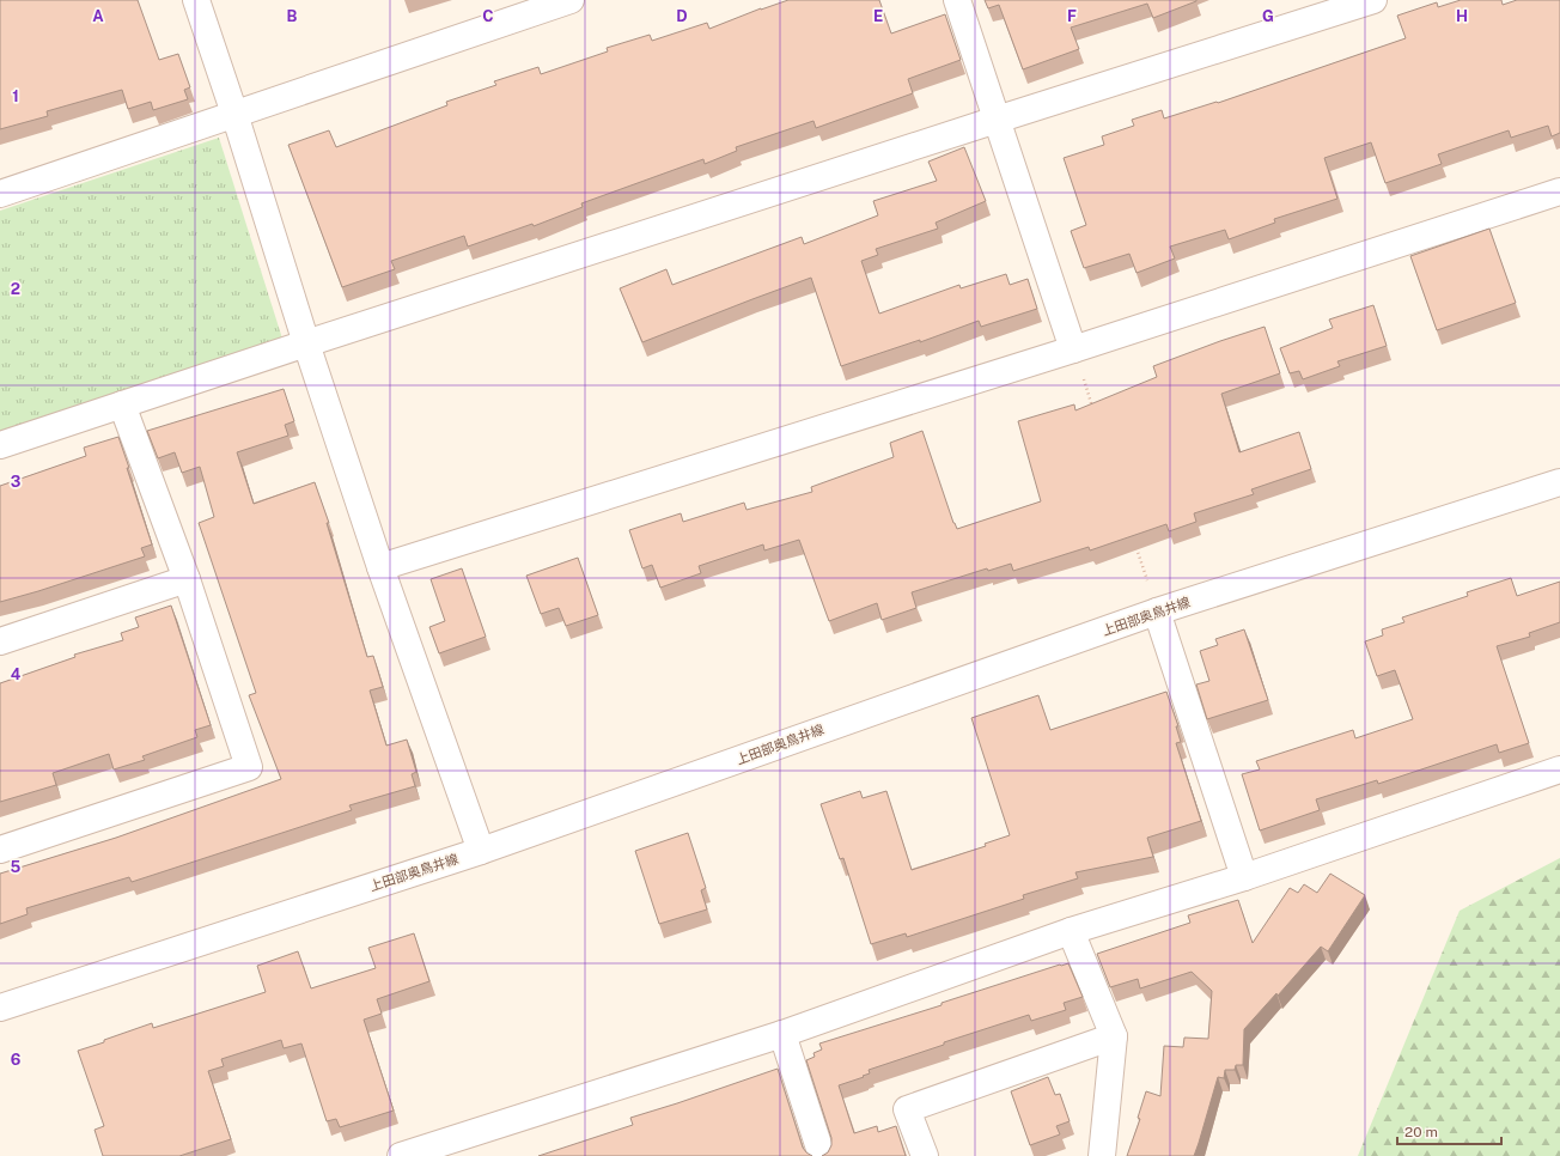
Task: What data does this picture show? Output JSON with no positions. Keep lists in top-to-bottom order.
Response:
{
  "streets": {
    "street": ["上田部奥鳥井線"]
  },
  "scale_bar": "20 m",
  "grid": {
    "columns": [
      "A",
      "B",
      "C",
      "D",
      "E",
      "F",
      "G",
      "H"
    ],
    "rows": [
      "1",
      "2",
      "3",
      "4",
      "5",
      "6"
    ]
  }
}
